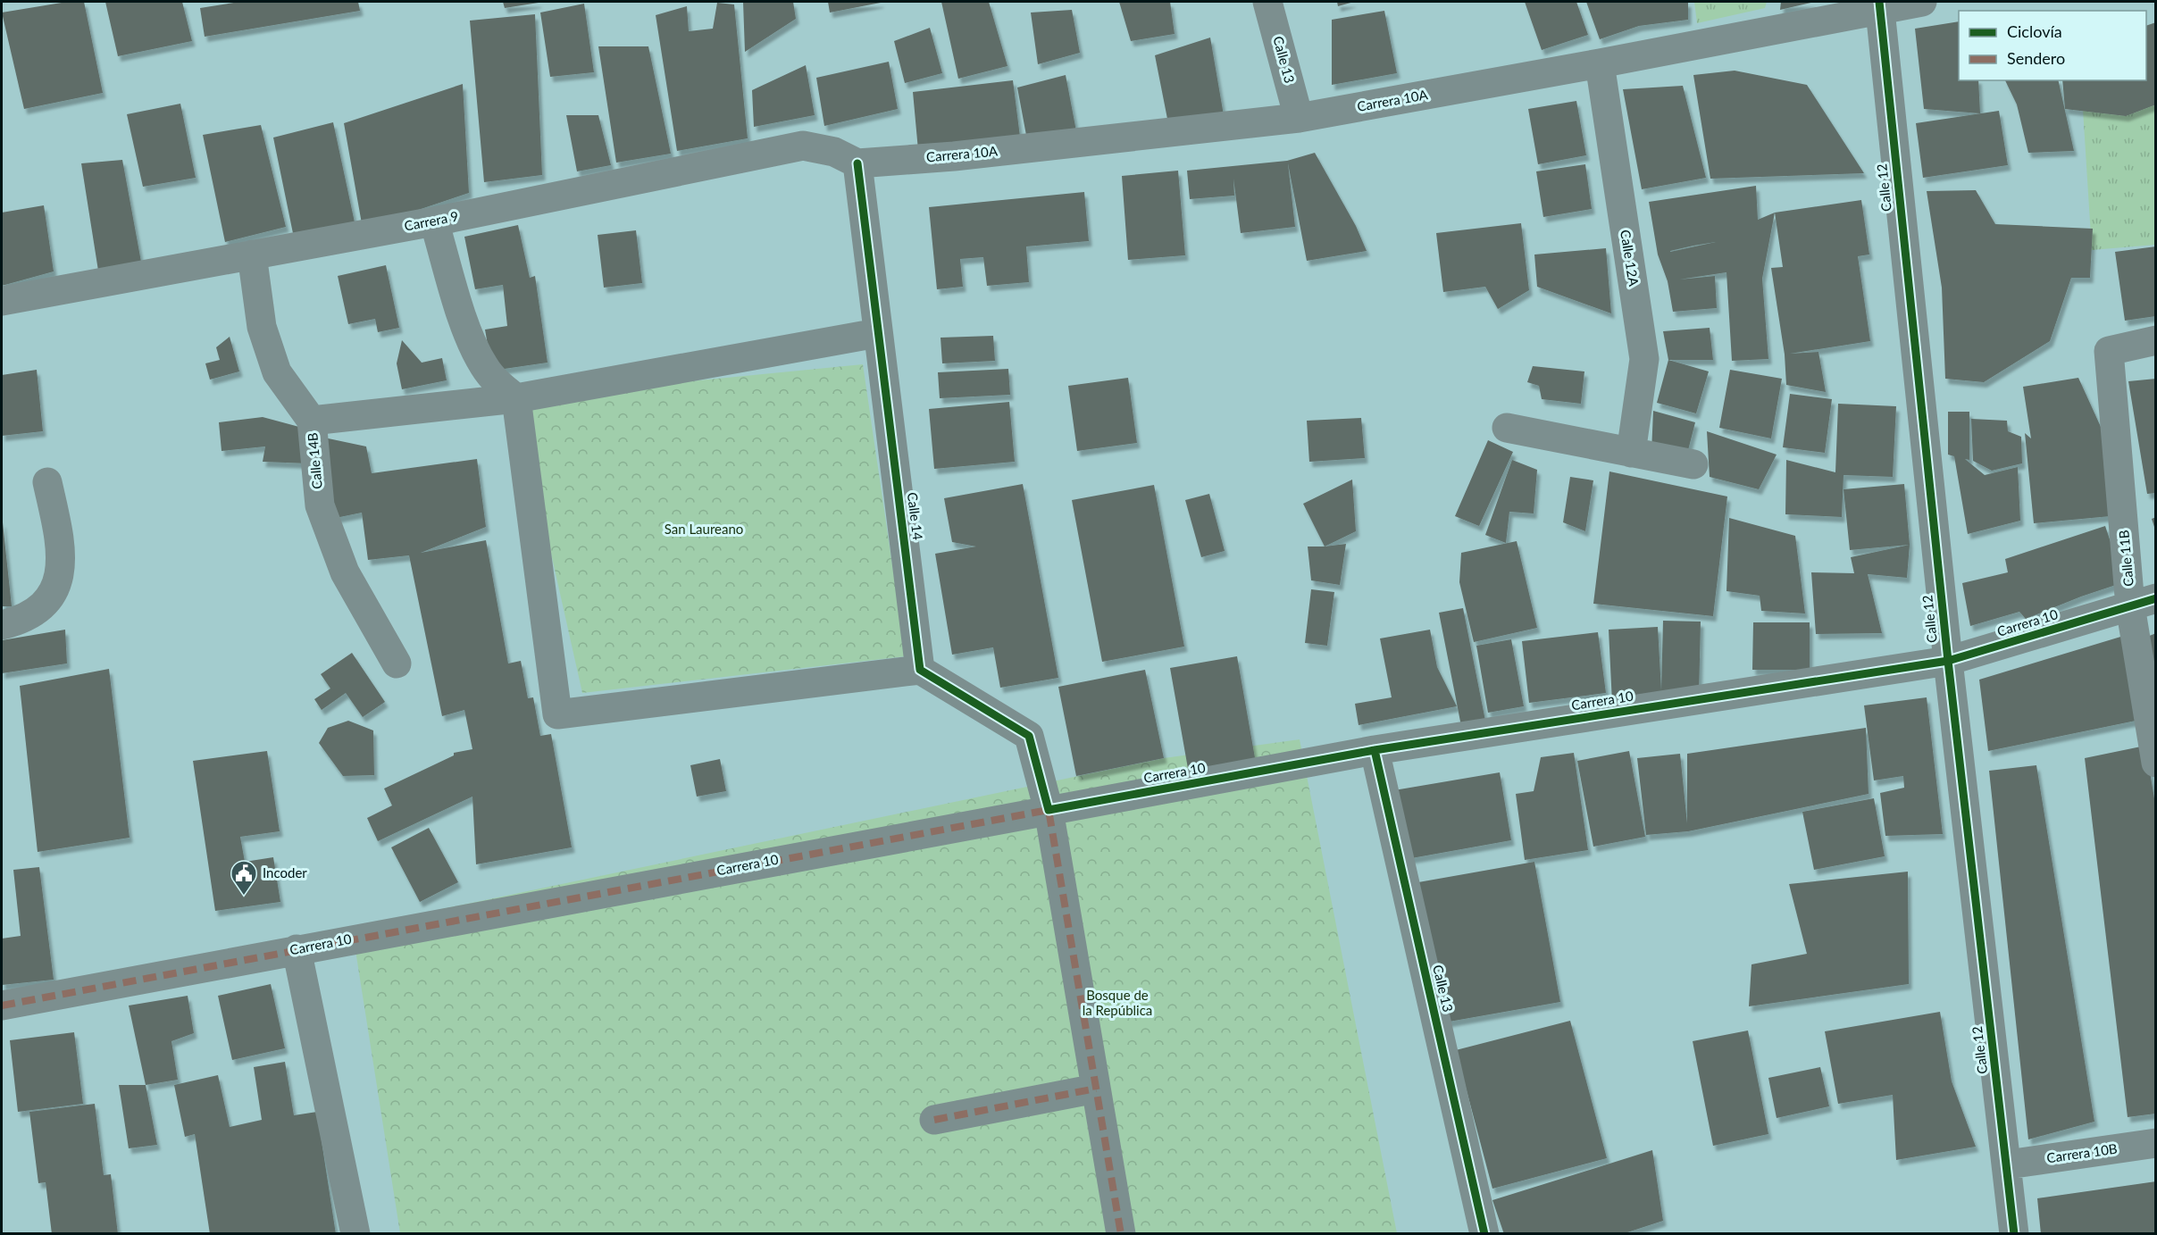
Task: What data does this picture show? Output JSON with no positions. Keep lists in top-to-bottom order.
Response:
{
  "streets": {
    "street": [
      "Calle 13",
      "Carrera 10A",
      "Calle 12",
      "Carrera 9",
      "Calle 12A",
      "Calle 14B",
      "Calle 14",
      "Calle 11B",
      "Carrera 10",
      "Carrera 10B"
    ]
  },
  "crossings": [
    ["Calle 13", "Carrera 10A"],
    ["Calle 13", "Carrera 10"],
    ["Carrera 10A", "Calle 12"],
    ["Carrera 10A", "Carrera 9"],
    ["Carrera 10A", "Calle 12A"],
    ["Carrera 10A", "Calle 14"],
    ["Calle 12", "Carrera 10"],
    ["Calle 12", "Carrera 10B"],
    ["Carrera 9", "Calle 14B"],
    ["Carrera 9", "Calle 14"],
    ["Calle 11B", "Carrera 10"]
  ],
  "parks": ["San Laureano", "Bosque de la República"],
  "places": {
    "public building": ["Incoder"]
  },
  "legend": ["Ciclovía", "Sendero"]
}
